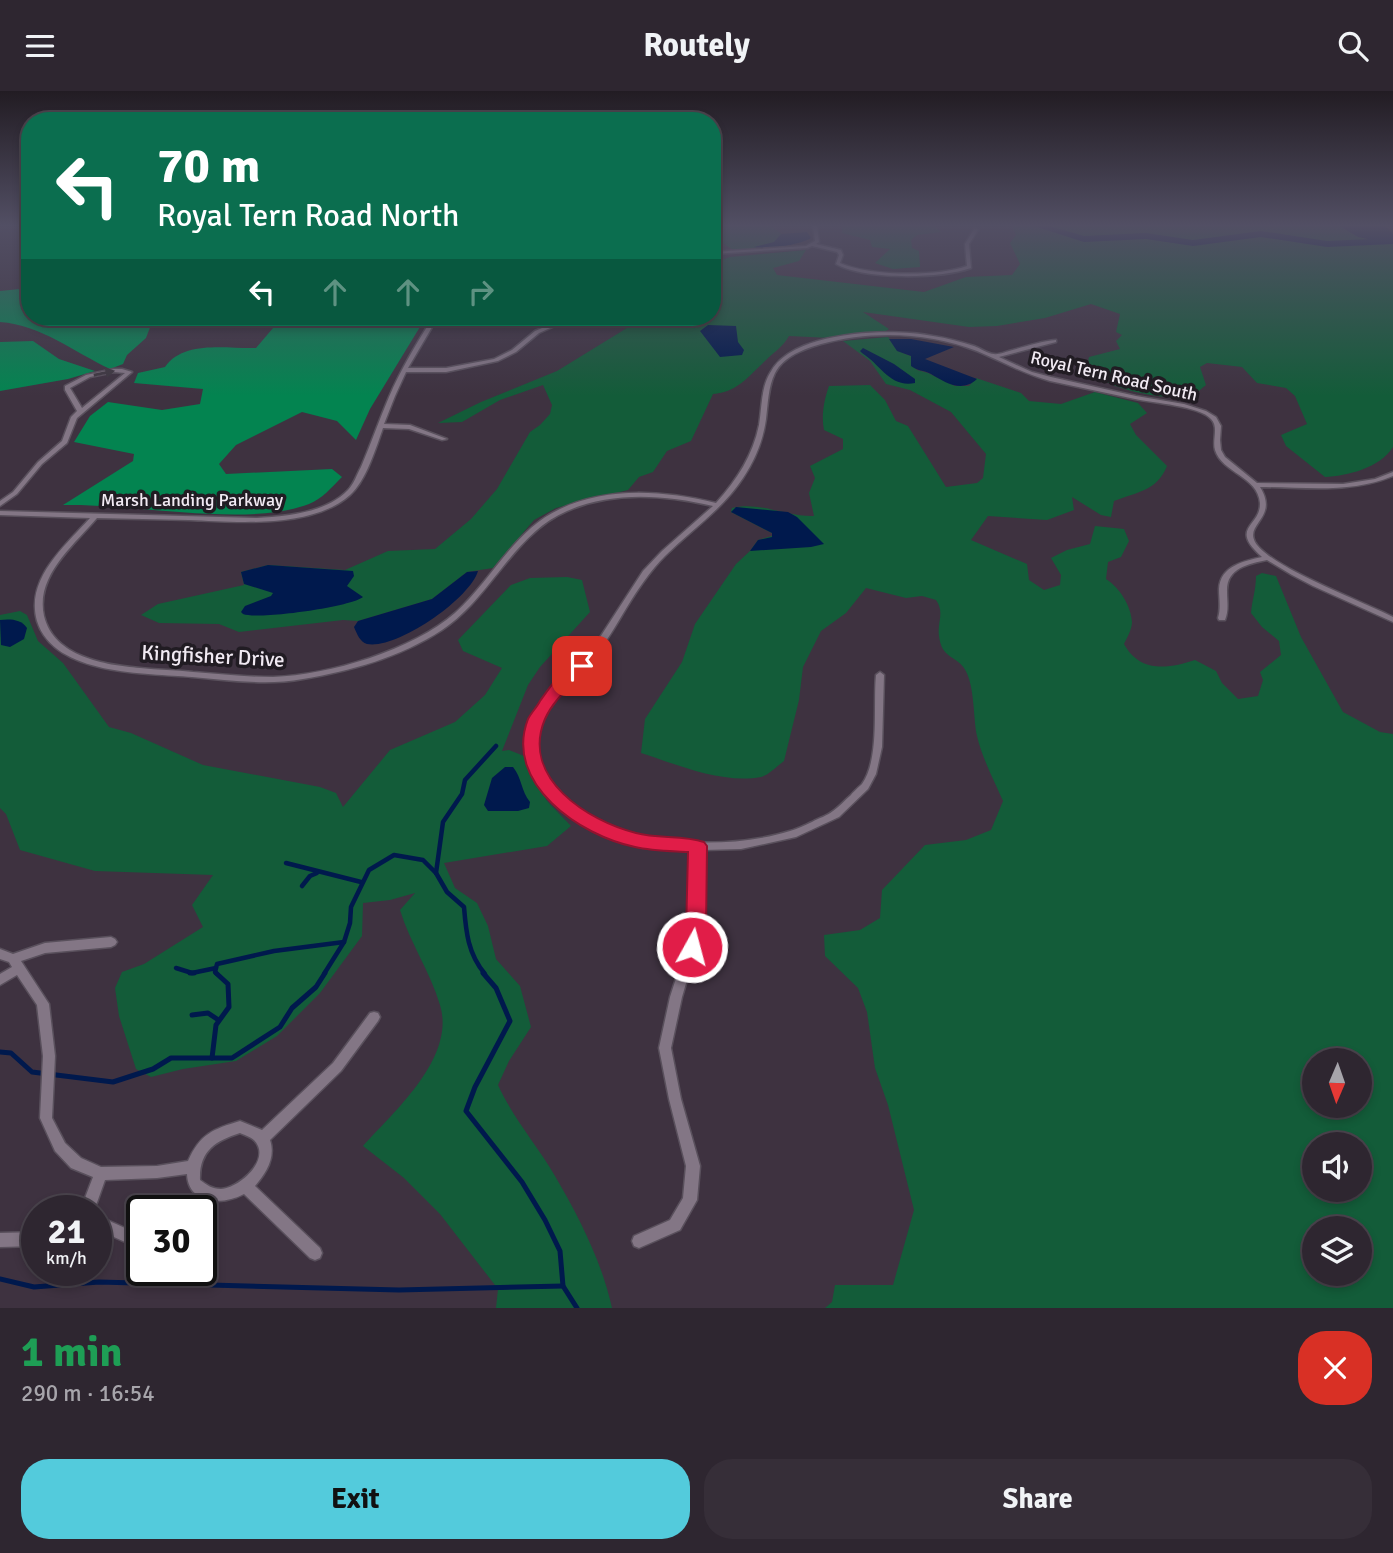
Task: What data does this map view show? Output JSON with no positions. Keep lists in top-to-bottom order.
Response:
{
  "streets": {
    "street": ["Royal Tern Road South", "Marsh Landing Parkway", "Kingfisher Drive"]
  },
  "crossings": [
    ["Royal Tern Road South", "Kingfisher Drive"],
    ["Marsh Landing Parkway", "Kingfisher Drive"]
  ],
  "north": "bottom",
  "page": {
    "header": "Routely",
    "turn": ["70 m", "Royal Tern Road North"],
    "speed": "21 km/h",
    "limit": "30",
    "heading": ["1 min", "290 m · 16:54"],
    "buttons": ["Exit", "Share"]
  }
}
